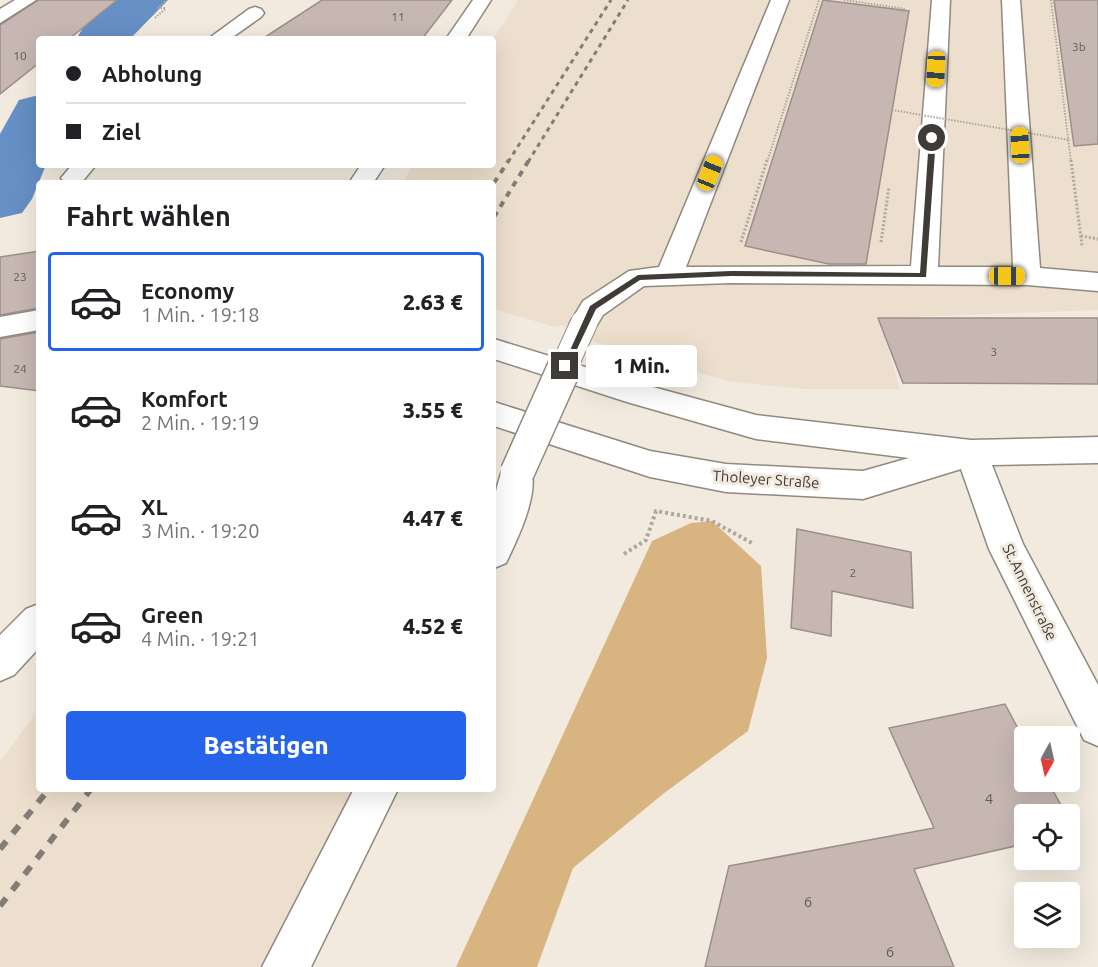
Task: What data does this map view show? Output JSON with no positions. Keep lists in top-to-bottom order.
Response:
{
  "streets": {
    "main road": ["Tholeyer Straße", "St.Annenstraße"]
  },
  "crossings": [
    ["Tholeyer Straße", "St.Annenstraße"]
  ],
  "house_numbers": [
    "11",
    "3b",
    "10",
    "23",
    "3",
    "24",
    "2",
    "4",
    "6",
    "6"
  ],
  "north": "bottom",
  "page": {
    "banner": ["Abholung", "Ziel"],
    "heading": "Fahrt wählen",
    "list": [
      {
        "name": "Economy",
        "note": "1 Min. · 19:18",
        "value": "2.63 €"
      },
      {
        "name": "Komfort",
        "note": "2 Min. · 19:19",
        "value": "3.55 €"
      },
      {
        "name": "XL",
        "note": "3 Min. · 19:20",
        "value": "4.47 €"
      },
      {
        "name": "Green",
        "note": "4 Min. · 19:21",
        "value": "4.52 €"
      }
    ],
    "bubble": "1 Min.",
    "buttons": "Bestätigen"
  }
}
